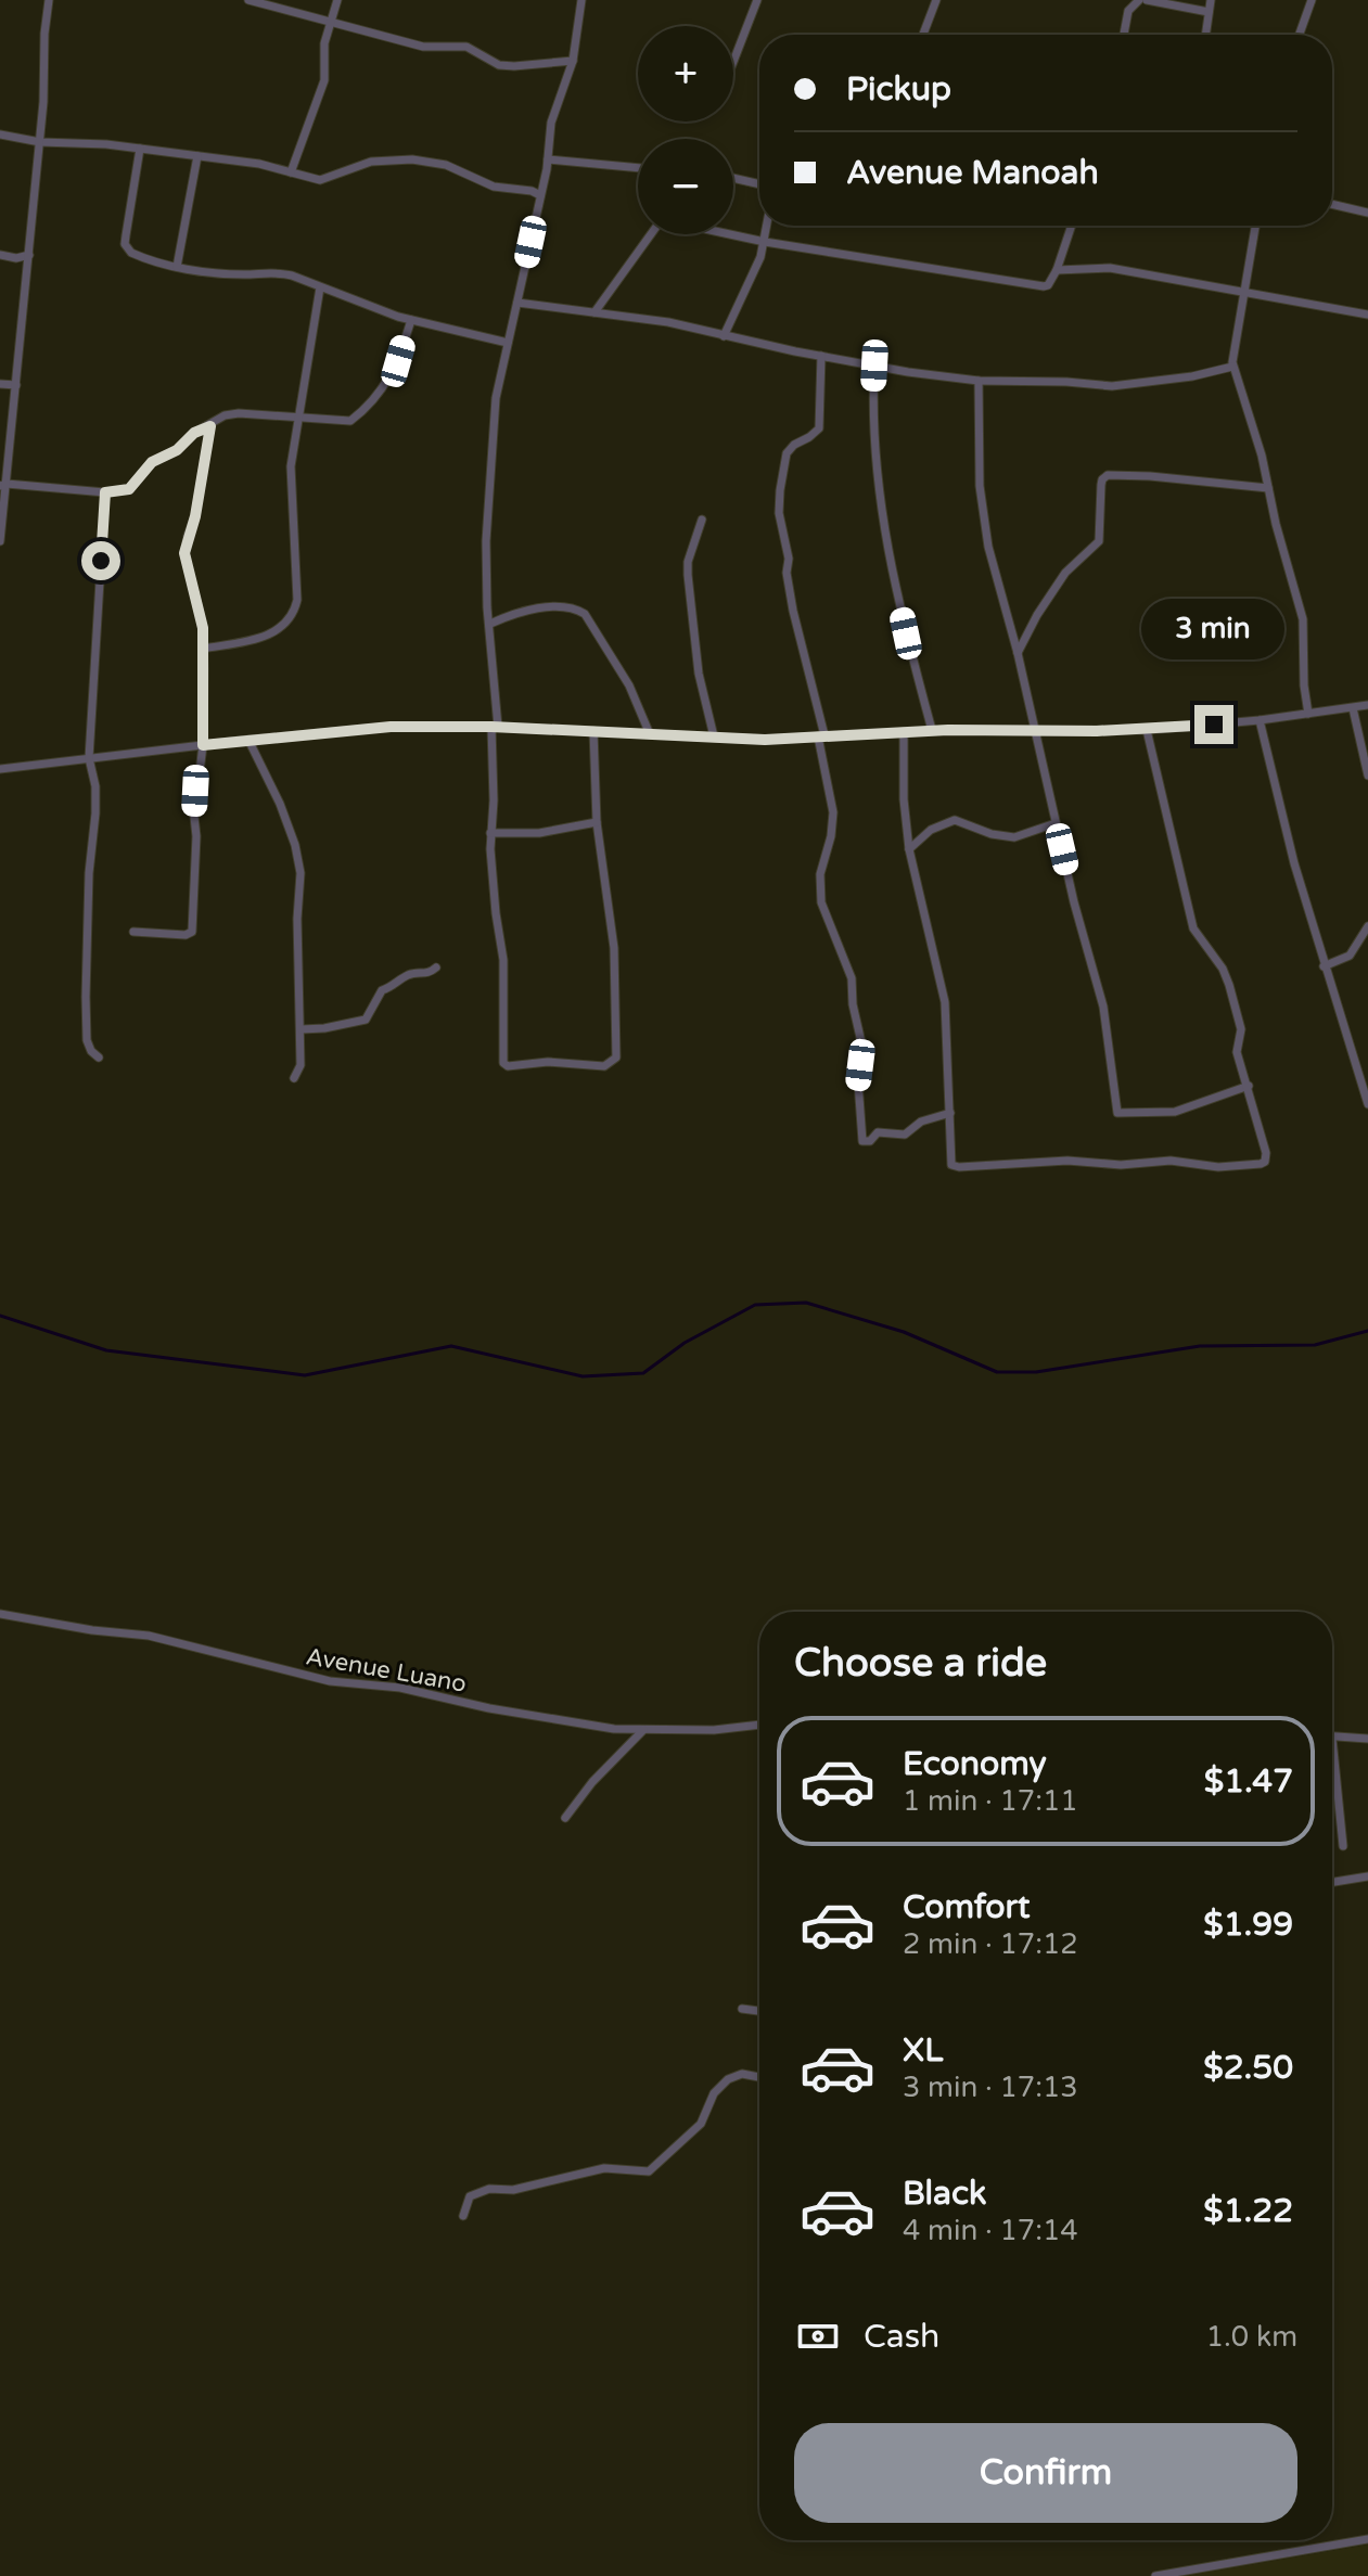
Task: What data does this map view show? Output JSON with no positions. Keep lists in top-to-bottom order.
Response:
{
  "streets": {
    "street": ["Avenue Luano"]
  },
  "page": {
    "map_buttons": ["+", "−"],
    "banner": ["Pickup", "Avenue Manoah"],
    "bubble": "3 min",
    "heading": "Choose a ride",
    "list": [
      {
        "name": "Economy",
        "note": "1 min · 17:11",
        "value": "$1.47"
      },
      {
        "name": "Comfort",
        "note": "2 min · 17:12",
        "value": "$1.99"
      },
      {
        "name": "XL",
        "note": "3 min · 17:13",
        "value": "$2.50"
      },
      {
        "name": "Black",
        "note": "4 min · 17:14",
        "value": "$1.22"
      }
    ],
    "pay": ["Cash", "1.0 km"],
    "buttons": "Confirm"
  }
}
